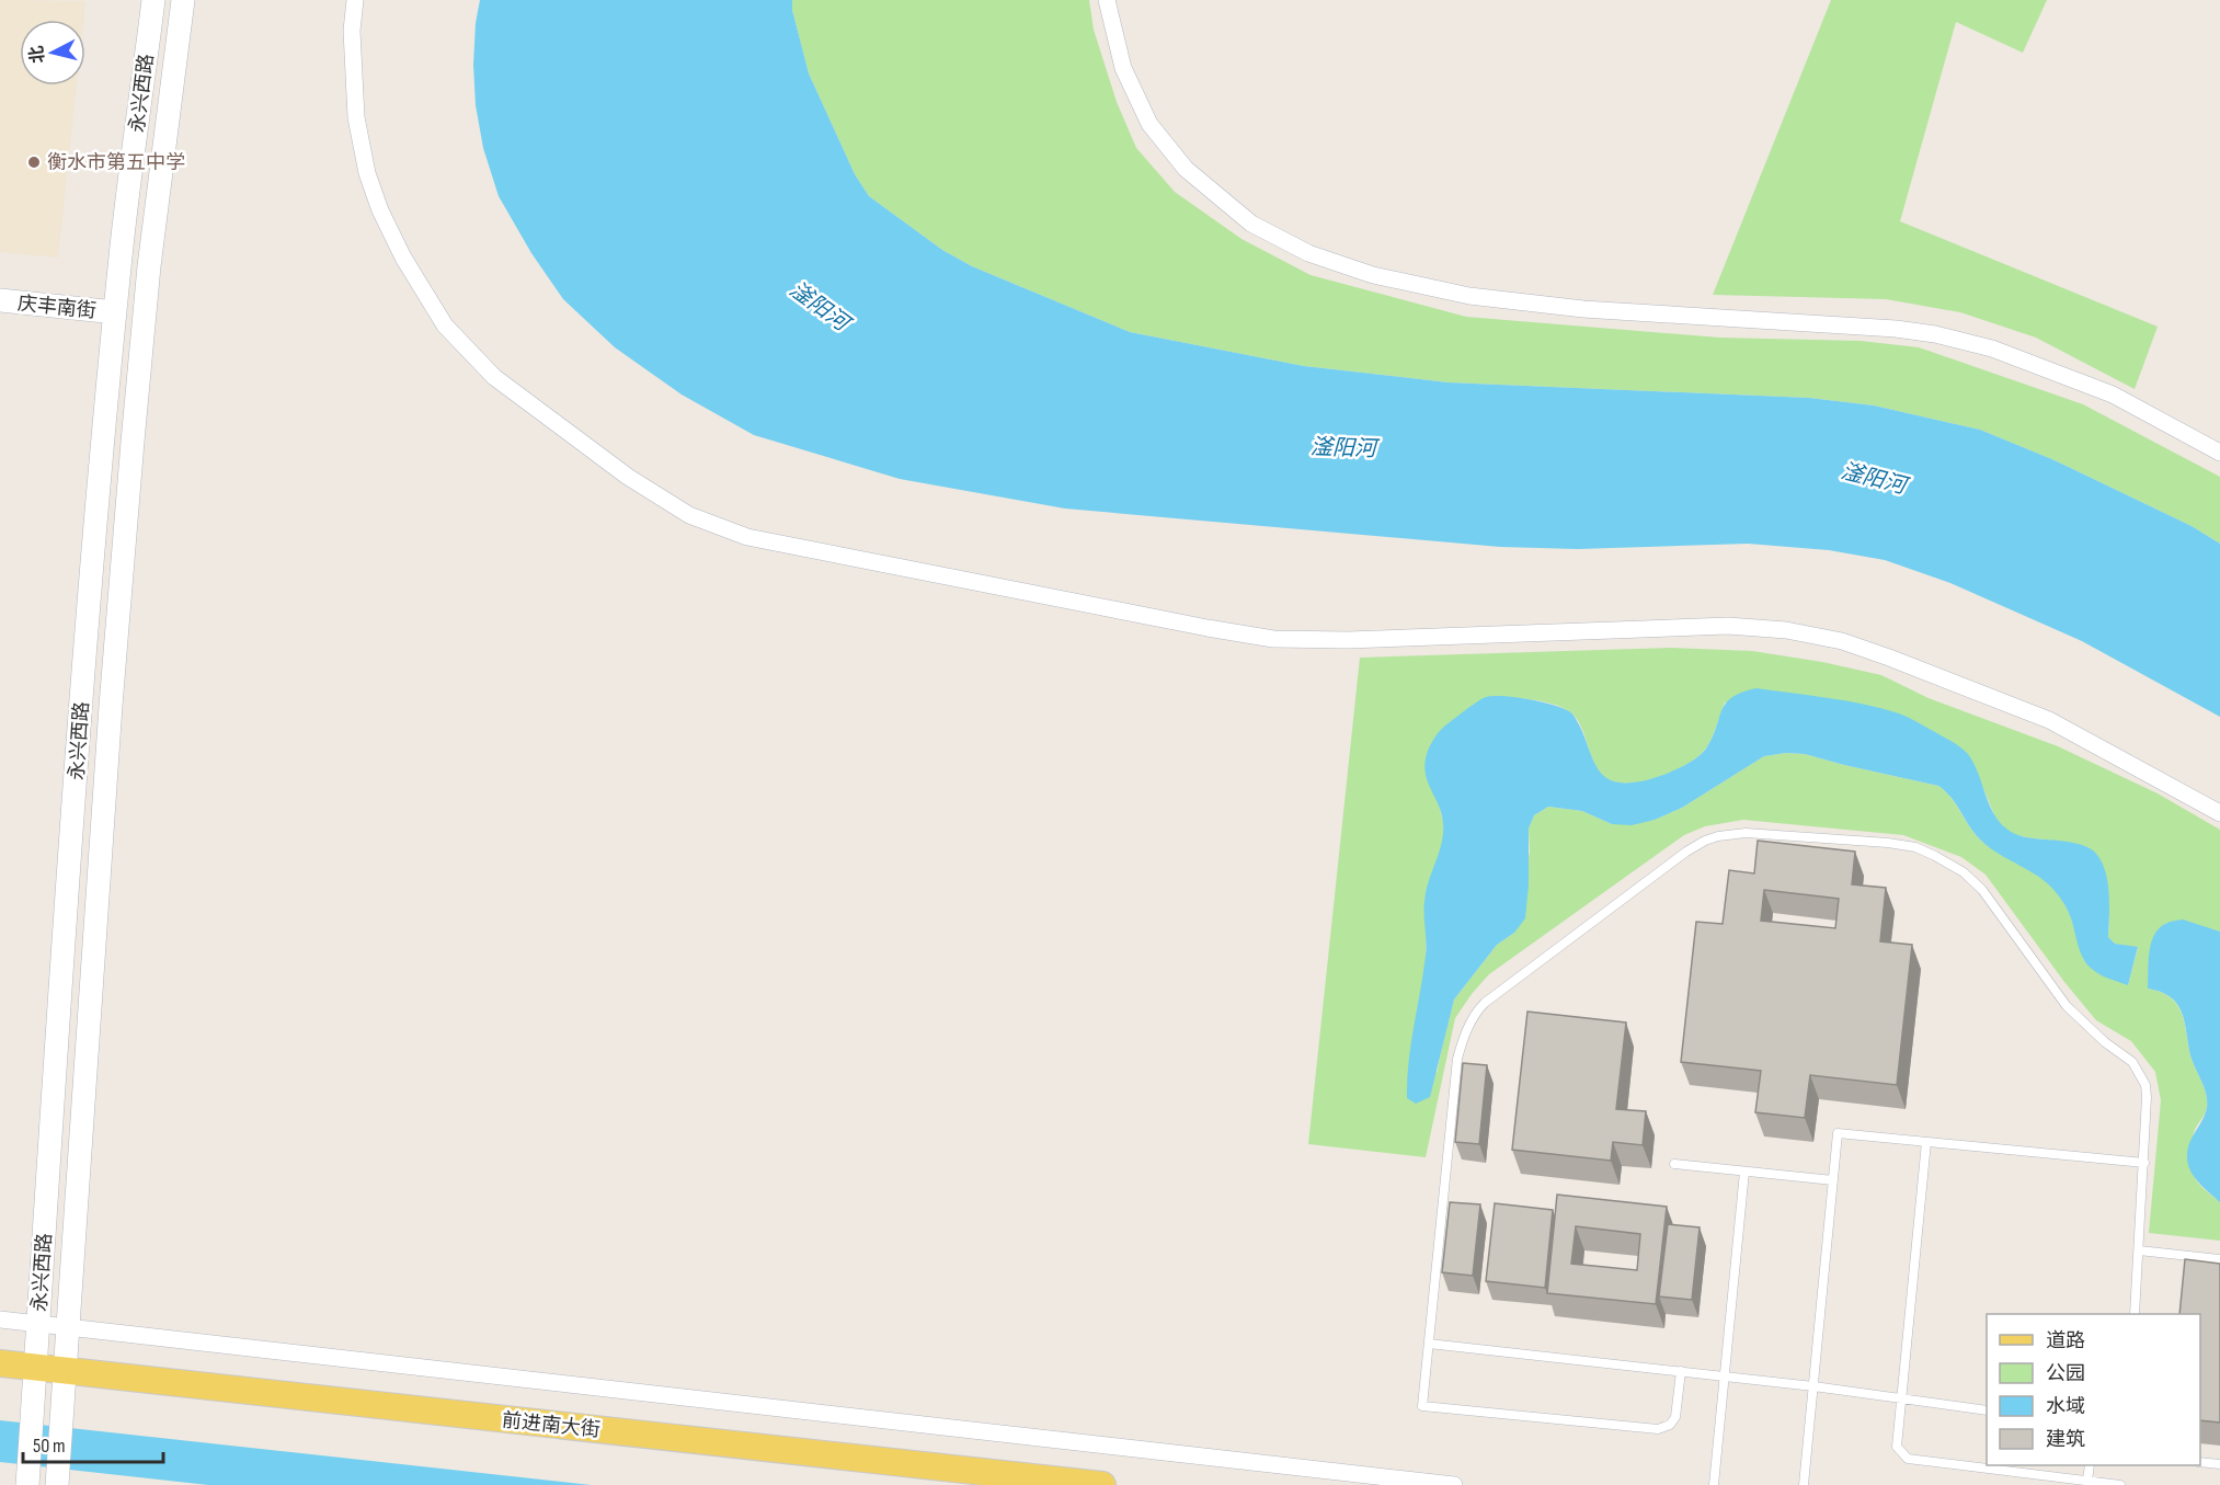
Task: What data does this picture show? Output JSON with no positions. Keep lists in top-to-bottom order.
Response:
{
  "streets": {
    "main road": ["永兴西路", "庆丰南街", "前进南大街"]
  },
  "crossings": [
    ["永兴西路", "庆丰南街"],
    ["永兴西路", "前进南大街"]
  ],
  "water": ["滏阳河"],
  "places": ["衡水市第五中学"],
  "legend": [
    "道路",
    "公园",
    "水域",
    "建筑"
  ],
  "scale_bar": "50 m",
  "north": "left"
}
